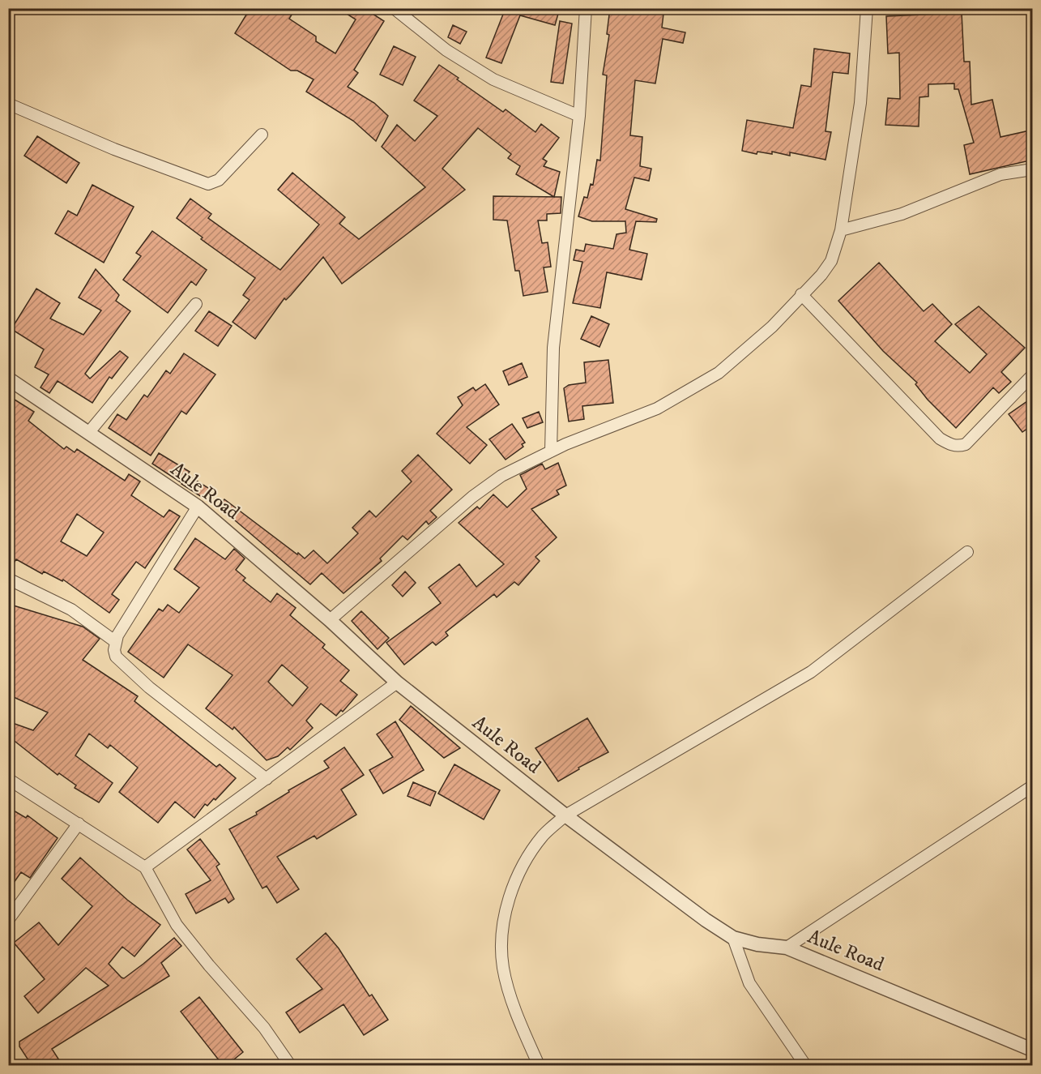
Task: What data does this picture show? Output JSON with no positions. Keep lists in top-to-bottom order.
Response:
{
  "streets": {
    "street": ["Aule Road"]
  }
}
